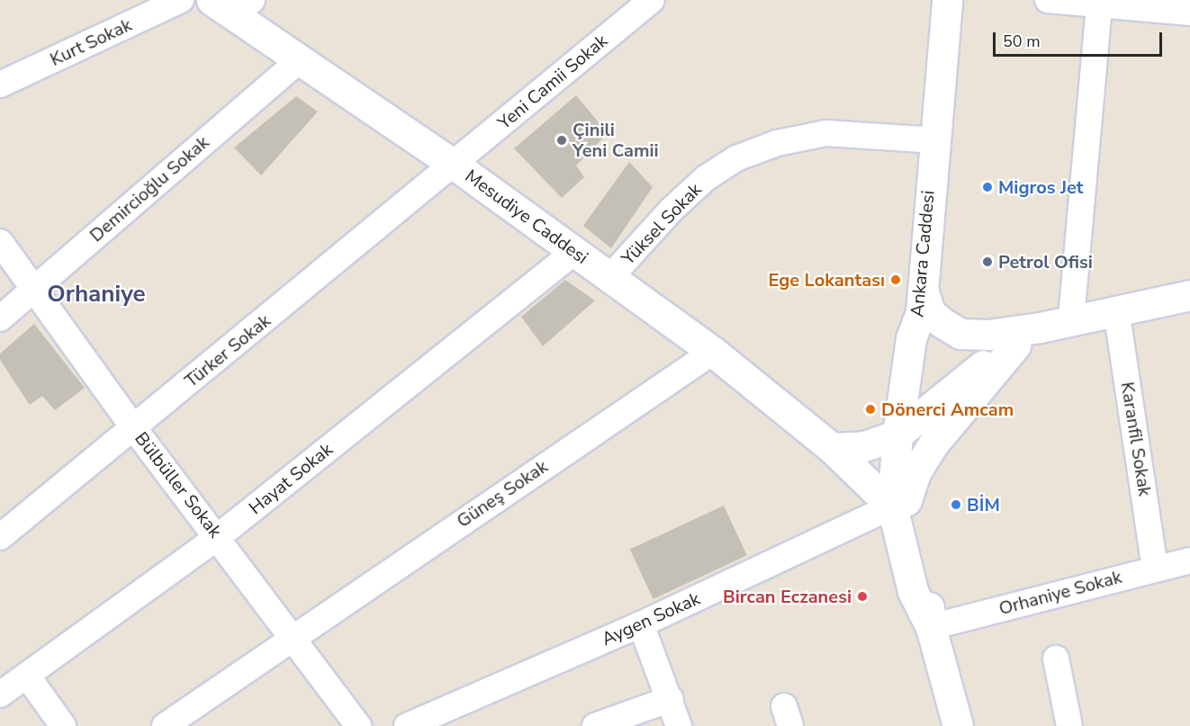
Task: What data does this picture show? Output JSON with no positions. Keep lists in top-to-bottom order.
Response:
{
  "streets": {
    "street": [
      "Kurt Sokak",
      "Yeni Camii Sokak",
      "Demircioğlu Sokak",
      "Mesudiye Caddesi",
      "Yüksel Sokak",
      "Ankara Caddesi",
      "Türker Sokak",
      "Karanfil Sokak",
      "Hayat Sokak",
      "Bülbüller Sokak",
      "Güneş Sokak",
      "Orhaniye Sokak",
      "Aygen Sokak"
    ]
  },
  "crossings": [
    ["Yeni Camii Sokak", "Mesudiye Caddesi"],
    ["Yeni Camii Sokak", "Türker Sokak"],
    ["Demircioğlu Sokak", "Mesudiye Caddesi"],
    ["Demircioğlu Sokak", "Bülbüller Sokak"],
    ["Mesudiye Caddesi", "Yüksel Sokak"],
    ["Mesudiye Caddesi", "Ankara Caddesi"],
    ["Mesudiye Caddesi", "Türker Sokak"],
    ["Mesudiye Caddesi", "Hayat Sokak"],
    ["Mesudiye Caddesi", "Güneş Sokak"],
    ["Mesudiye Caddesi", "Aygen Sokak"],
    ["Yüksel Sokak", "Ankara Caddesi"],
    ["Ankara Caddesi", "Aygen Sokak"],
    ["Türker Sokak", "Bülbüller Sokak"],
    ["Karanfil Sokak", "Orhaniye Sokak"],
    ["Hayat Sokak", "Bülbüller Sokak"],
    ["Bülbüller Sokak", "Güneş Sokak"]
  ],
  "districts": ["Orhaniye"],
  "places": [
    "Çinili Yeni Camii",
    "Migros Jet",
    "Petrol Ofisi",
    "Ege Lokantası",
    "Dönerci Amcam",
    "BİM",
    "Bircan Eczanesi"
  ],
  "scale_bar": "50 m"
}
